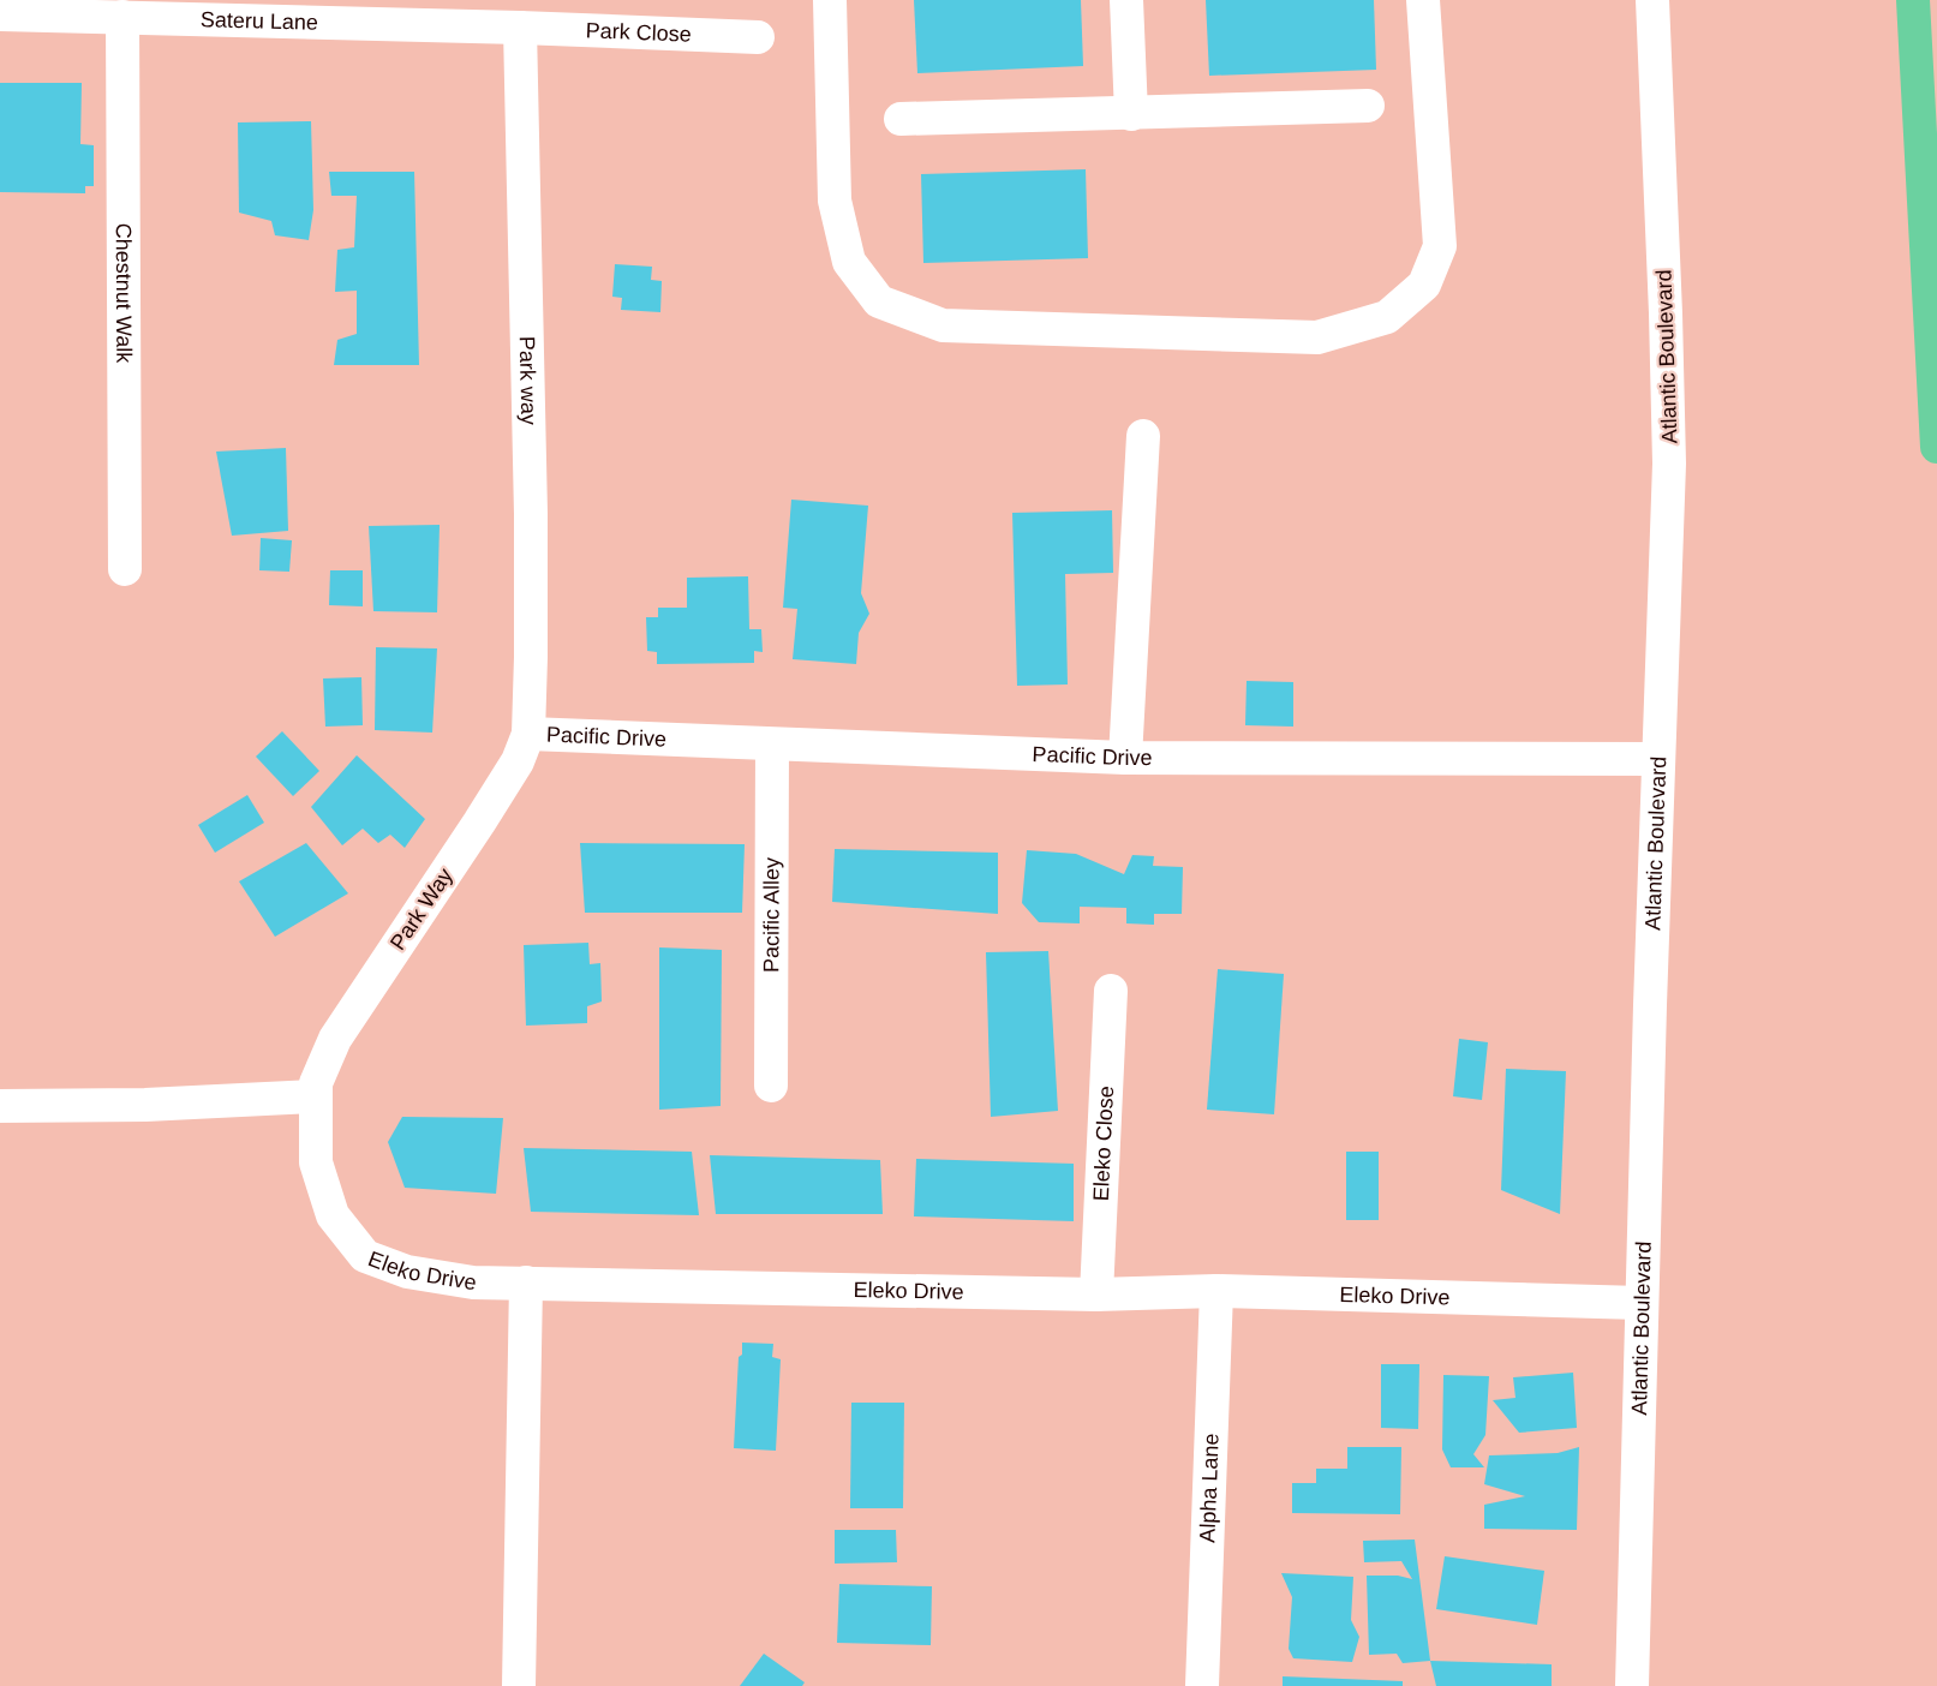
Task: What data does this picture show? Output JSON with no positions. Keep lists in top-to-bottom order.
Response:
{
  "streets": {
    "street": [
      "Sateru Lane",
      "Park Close",
      "Chestnut Walk",
      "Atlantic Boulevard",
      "Park way",
      "Pacific Drive",
      "Park Way",
      "Pacific Alley",
      "Eleko Close",
      "Eleko Drive",
      "Alpha Lane"
    ]
  },
  "crossings": [
    ["Sateru Lane", "Park Close"],
    ["Sateru Lane", "Chestnut Walk"],
    ["Sateru Lane", "Park way"],
    ["Park Close", "Park way"],
    ["Atlantic Boulevard", "Pacific Drive"],
    ["Atlantic Boulevard", "Eleko Drive"],
    ["Park way", "Pacific Drive"],
    ["Park way", "Park Way"],
    ["Pacific Drive", "Park Way"],
    ["Pacific Drive", "Pacific Alley"],
    ["Park Way", "Eleko Drive"],
    ["Eleko Close", "Eleko Drive"],
    ["Eleko Drive", "Alpha Lane"]
  ]
}
